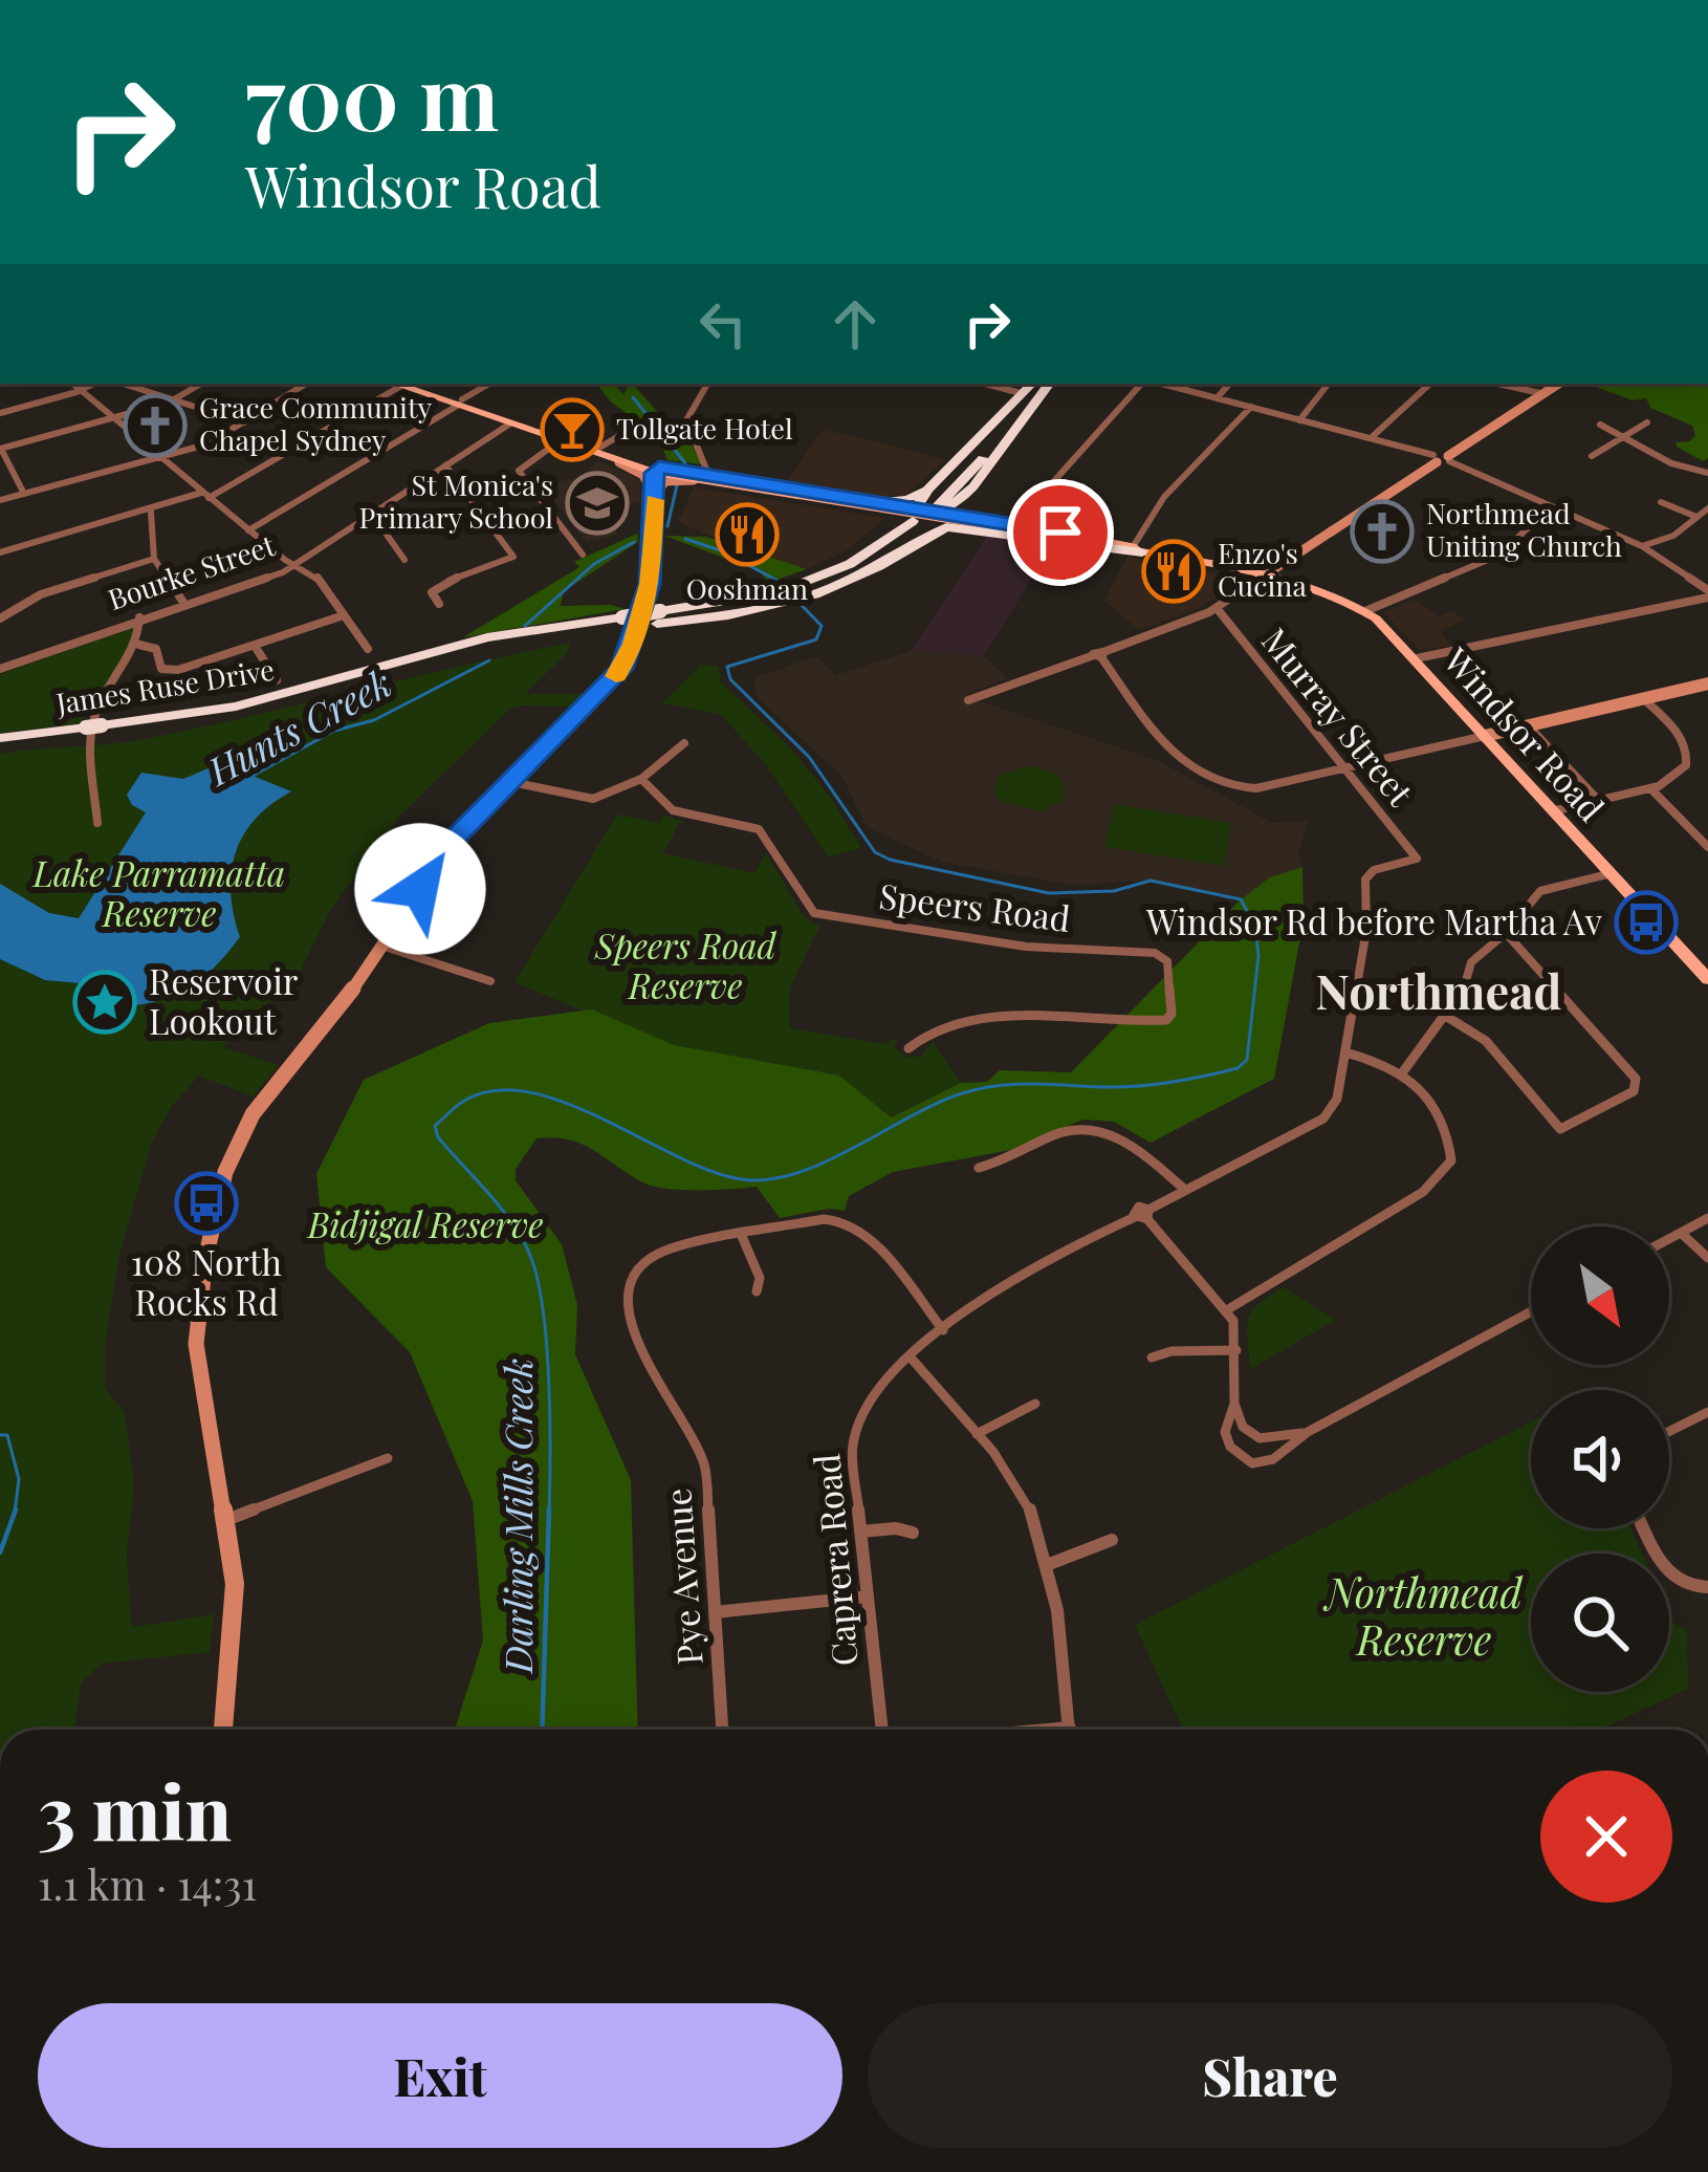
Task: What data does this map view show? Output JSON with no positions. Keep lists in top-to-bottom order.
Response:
{
  "streets": {
    "highway": ["James Ruse Drive"],
    "main road": ["Windsor Road"],
    "street": [
      "Bourke Street",
      "Murray Street",
      "Speers Road",
      "Caprera Road",
      "Pye Avenue"
    ]
  },
  "crossings": [
    ["Murray Street", "Caprera Road"],
    ["Caprera Road", "Pye Avenue"]
  ],
  "districts": ["Northmead"],
  "water": ["Hunts Creek", "Darling Mills Creek"],
  "parks": [
    "Lake Parramatta Reserve",
    "Speers Road Reserve",
    "Bidjigal Reserve",
    "Northmead Reserve"
  ],
  "places": {
    "church": ["Grace Community Chapel Sydney", "Northmead Uniting Church"],
    "bar": ["Tollgate Hotel"],
    "school or university": ["St Monica's Primary School"],
    "restaurant": ["Ooshman", "Enzo's Cucina"],
    "bus stop": ["Windsor Rd before Martha Av", "108 North Rocks Rd"],
    "place": ["Reservoir Lookout"]
  },
  "north": "bottom right",
  "page": {
    "turn": ["700 m", "Windsor Road"],
    "heading": ["3 min", "1.1 km · 14:31"],
    "buttons": ["Exit", "Share"]
  }
}
